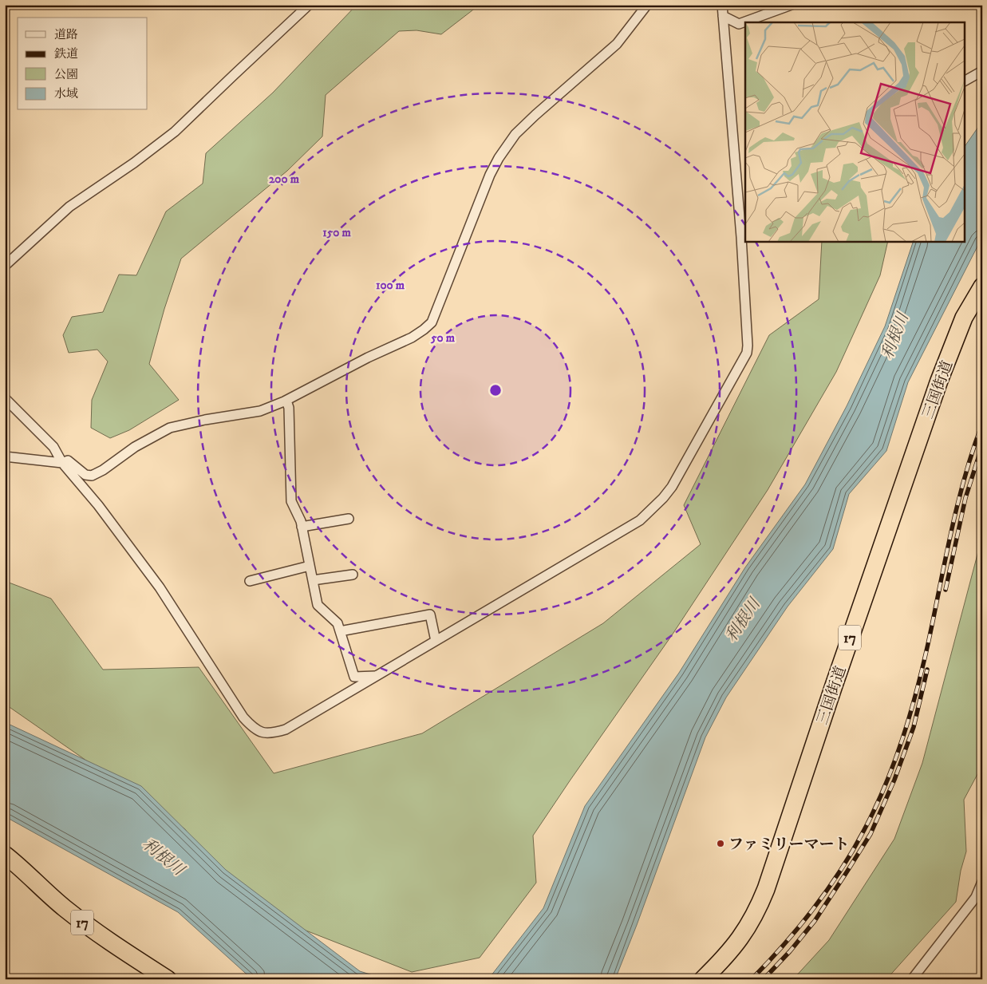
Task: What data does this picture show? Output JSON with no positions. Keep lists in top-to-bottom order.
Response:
{
  "streets": {
    "highway": ["三国街道", "17"]
  },
  "water": ["利根川"],
  "places": ["ファミリーマート"],
  "legend": [
    "道路",
    "鉄道",
    "公園",
    "水域"
  ],
  "rings": [
    "200 m",
    "150 m",
    "100 m",
    "50 m"
  ]
}
